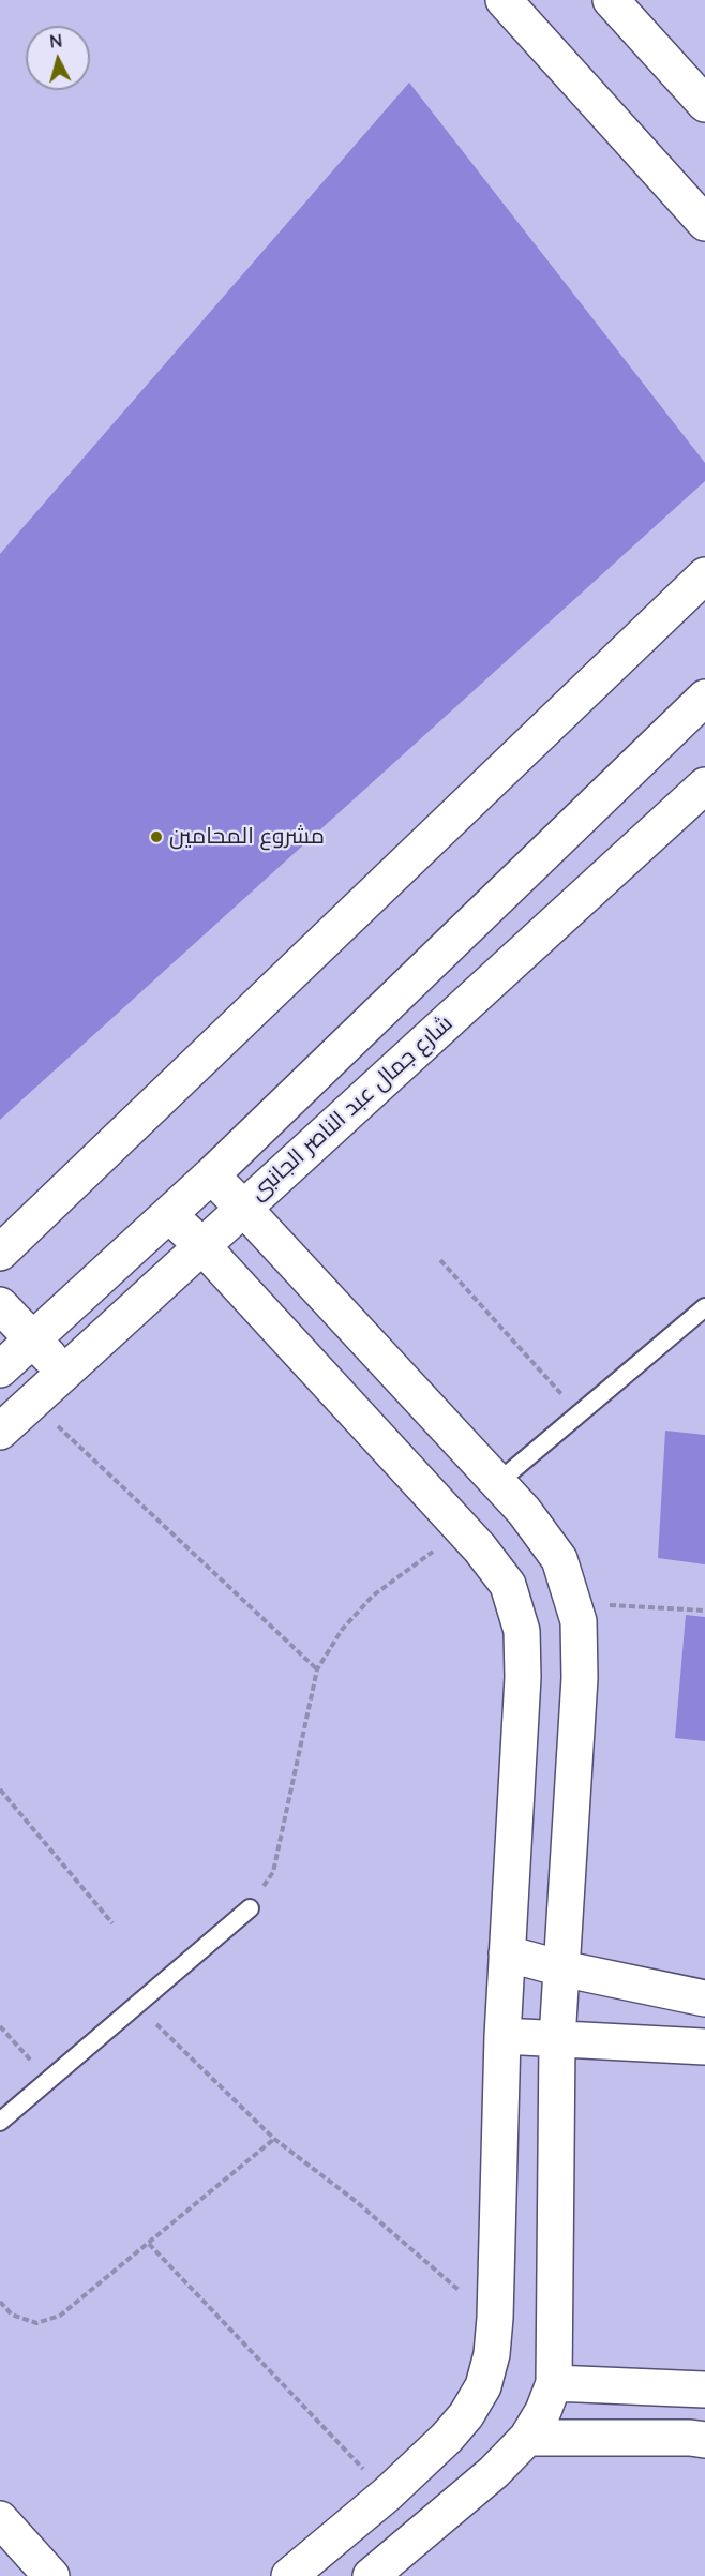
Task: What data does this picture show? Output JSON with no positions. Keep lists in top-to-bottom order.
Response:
{
  "streets": {
    "street": ["شارع جمال عبد الناصر الجانبى"]
  },
  "places": ["مشروع المحامين"],
  "north": "top"
}
